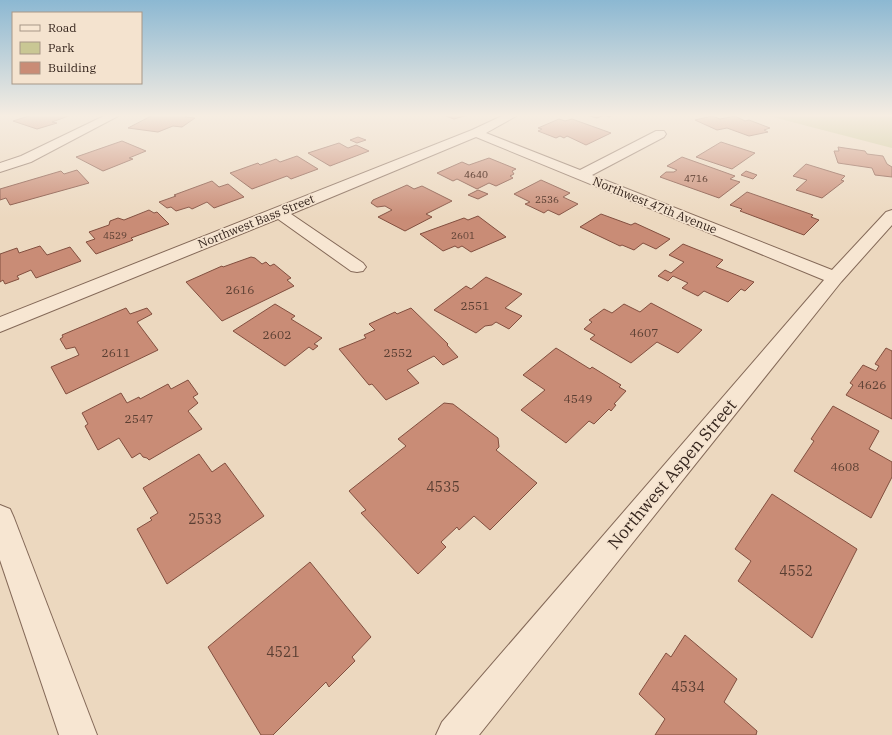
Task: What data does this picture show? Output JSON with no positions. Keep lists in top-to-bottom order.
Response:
{
  "streets": {
    "street": ["Northwest 47th Avenue", "Northwest Bass Street", "Northwest Aspen Street"]
  },
  "crossings": [
    ["Northwest 47th Avenue", "Northwest Aspen Street"]
  ],
  "house_numbers": [
    "4640",
    "4716",
    "2536",
    "4529",
    "2601",
    "2616",
    "2551",
    "4607",
    "2602",
    "2611",
    "2552",
    "4626",
    "4549",
    "2547",
    "4608",
    "4535",
    "2533",
    "4552",
    "4521",
    "4534"
  ],
  "legend": ["Road", "Park", "Building"]
}
